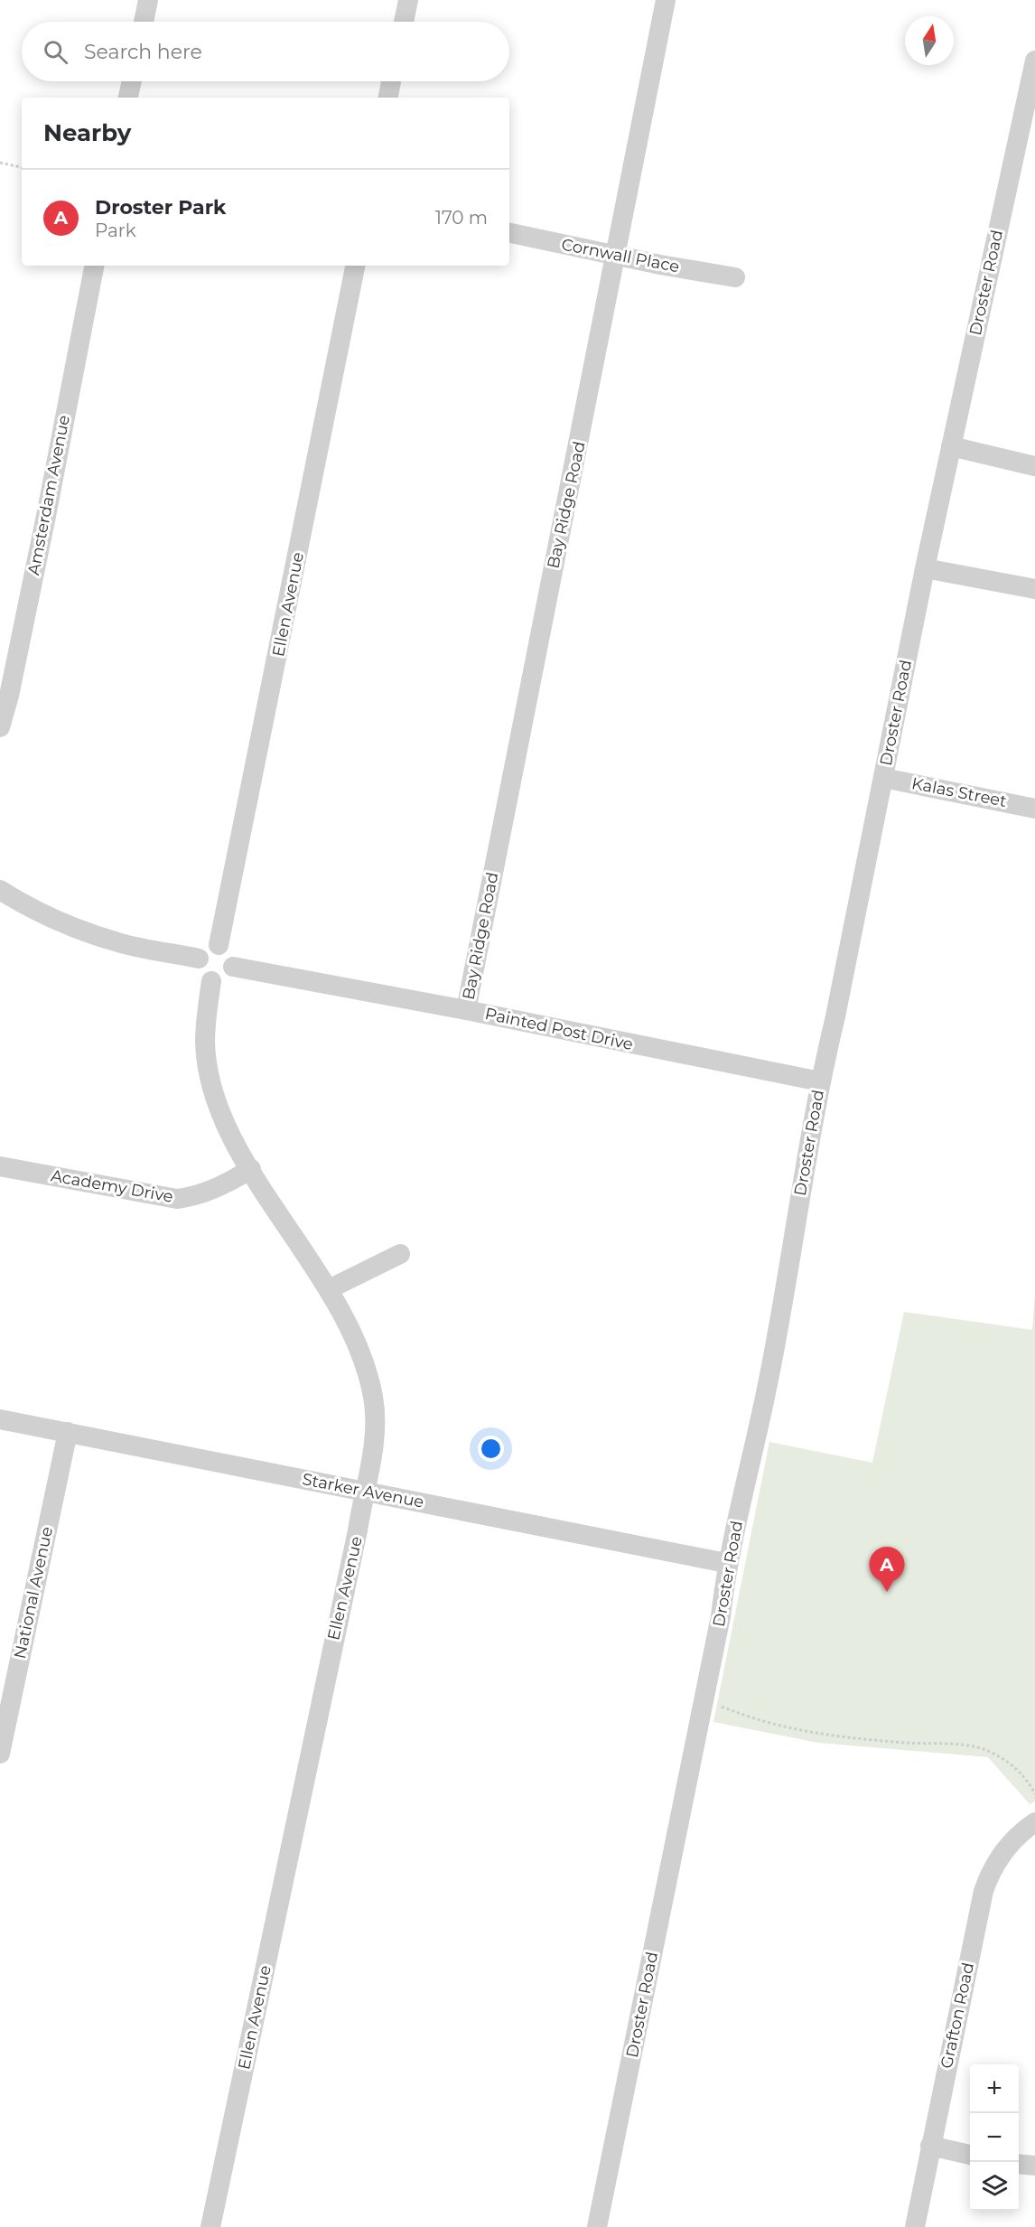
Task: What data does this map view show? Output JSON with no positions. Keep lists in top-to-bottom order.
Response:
{
  "streets": {
    "street": [
      "Cornwall Place",
      "Droster Road",
      "Amsterdam Avenue",
      "Bay Ridge Road",
      "Ellen Avenue",
      "Kalas Street",
      "Painted Post Drive",
      "Academy Drive",
      "Starker Avenue",
      "National Avenue",
      "Grafton Road"
    ]
  },
  "crossings": [
    ["Cornwall Place", "Bay Ridge Road"],
    ["Droster Road", "Kalas Street"],
    ["Droster Road", "Painted Post Drive"],
    ["Droster Road", "Starker Avenue"],
    ["Bay Ridge Road", "Painted Post Drive"],
    ["Ellen Avenue", "Painted Post Drive"],
    ["Ellen Avenue", "Academy Drive"],
    ["Ellen Avenue", "Starker Avenue"],
    ["Starker Avenue", "National Avenue"]
  ],
  "north": "top",
  "page": {
    "search": "Search here",
    "heading": "Nearby",
    "list": [
      {
        "mark": "A",
        "name": "Droster Park",
        "note": "Park",
        "value": "170 m"
      }
    ],
    "pins": "A",
    "map_buttons": ["+", "−"]
  }
}
